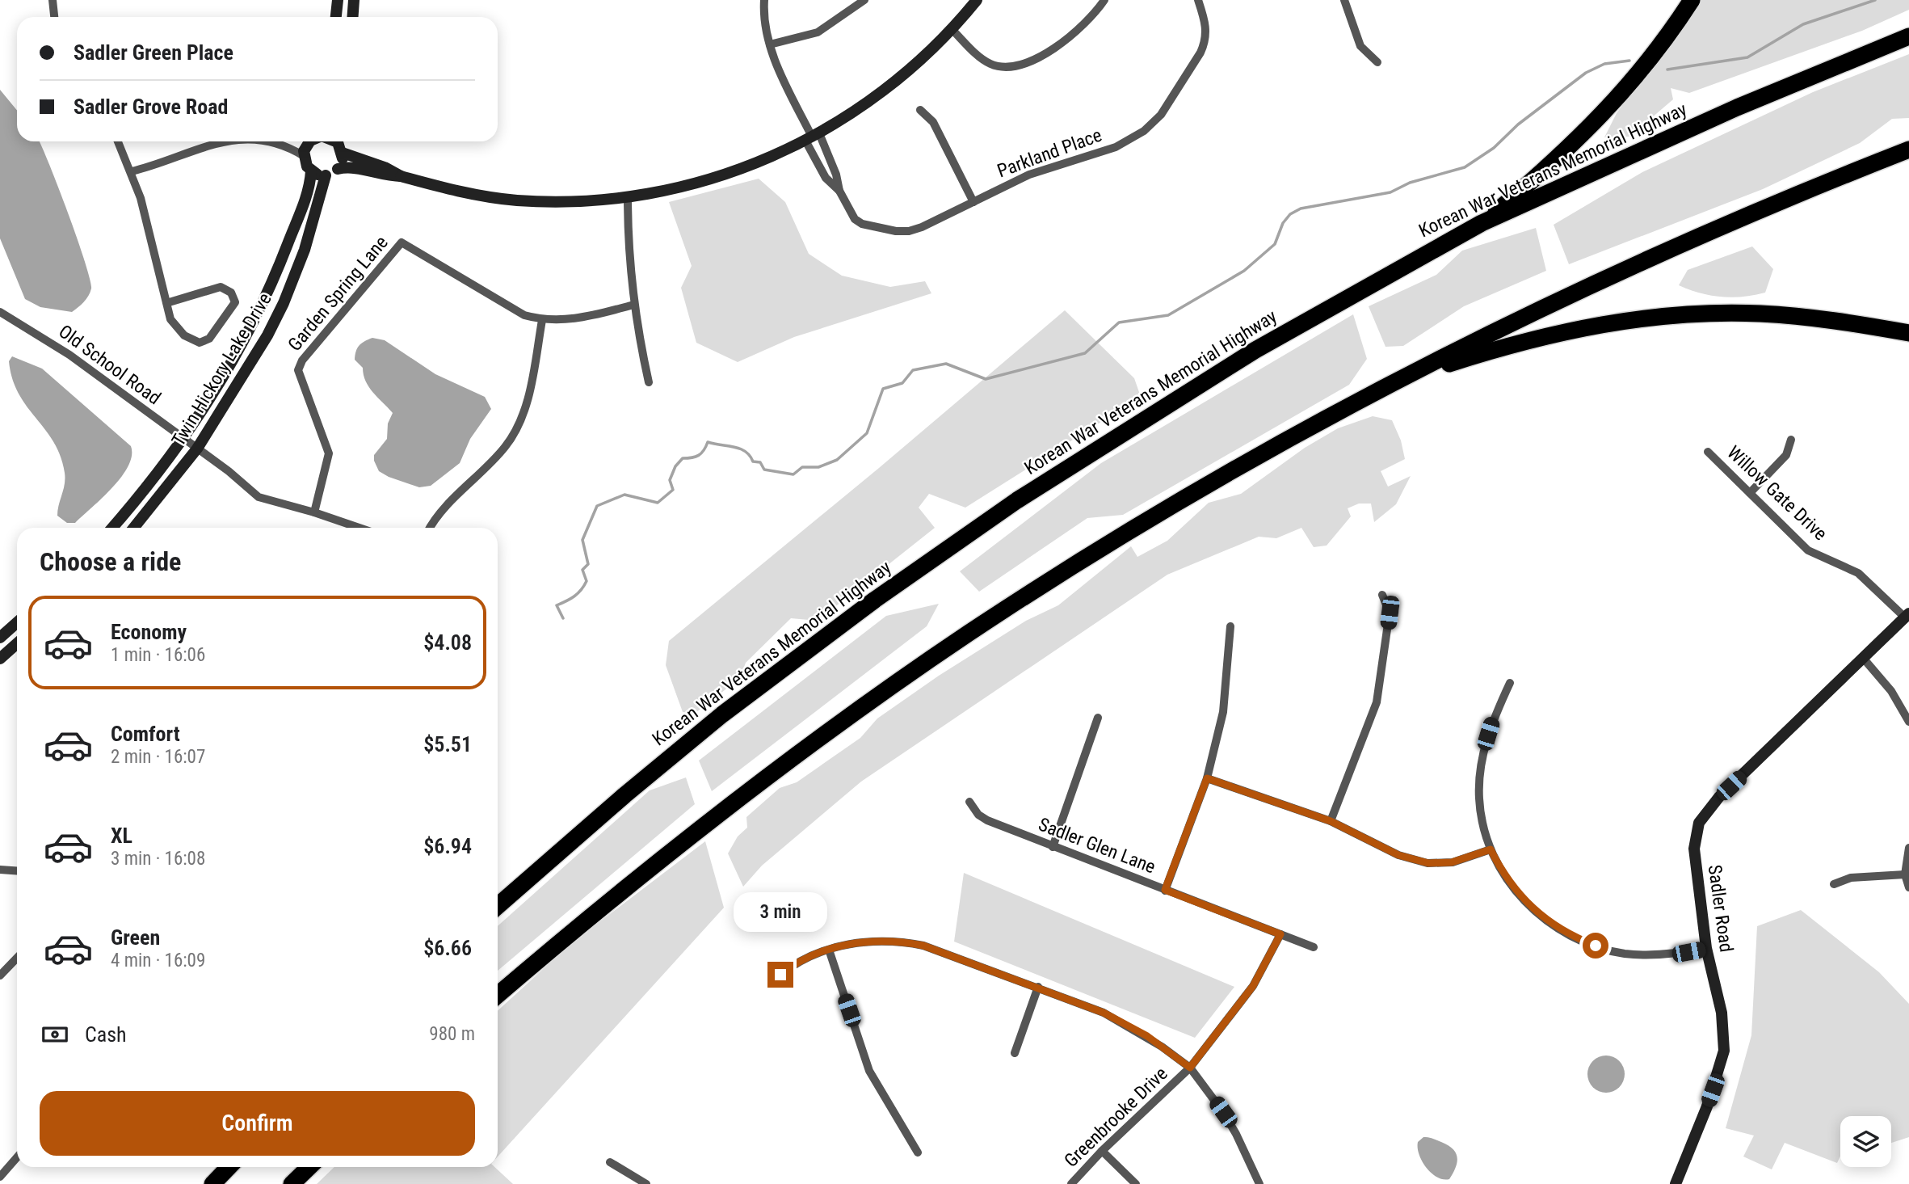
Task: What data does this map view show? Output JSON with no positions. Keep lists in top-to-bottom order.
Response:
{
  "streets": {
    "highway": ["Korean War Veterans Memorial Highway"],
    "street": [
      "Parkland Place",
      "Garden Spring Lane",
      "Old School Road",
      "Twin Hickory Lake Drive",
      "Willow Gate Drive",
      "Sadler Glen Lane",
      "Sadler Road",
      "Greenbrooke Drive"
    ]
  },
  "crossings": [
    ["Garden Spring Lane", "Old School Road"],
    ["Old School Road", "Twin Hickory Lake Drive"],
    ["Willow Gate Drive", "Sadler Road"],
    ["Sadler Glen Lane", "Greenbrooke Drive"]
  ],
  "page": {
    "banner": ["Sadler Green Place", "Sadler Grove Road"],
    "heading": "Choose a ride",
    "list": [
      {
        "name": "Economy",
        "note": "1 min · 16:06",
        "value": "$4.08"
      },
      {
        "name": "Comfort",
        "note": "2 min · 16:07",
        "value": "$5.51"
      },
      {
        "name": "XL",
        "note": "3 min · 16:08",
        "value": "$6.94"
      },
      {
        "name": "Green",
        "note": "4 min · 16:09",
        "value": "$6.66"
      }
    ],
    "bubble": "3 min",
    "pay": ["Cash", "980 m"],
    "buttons": "Confirm"
  }
}
